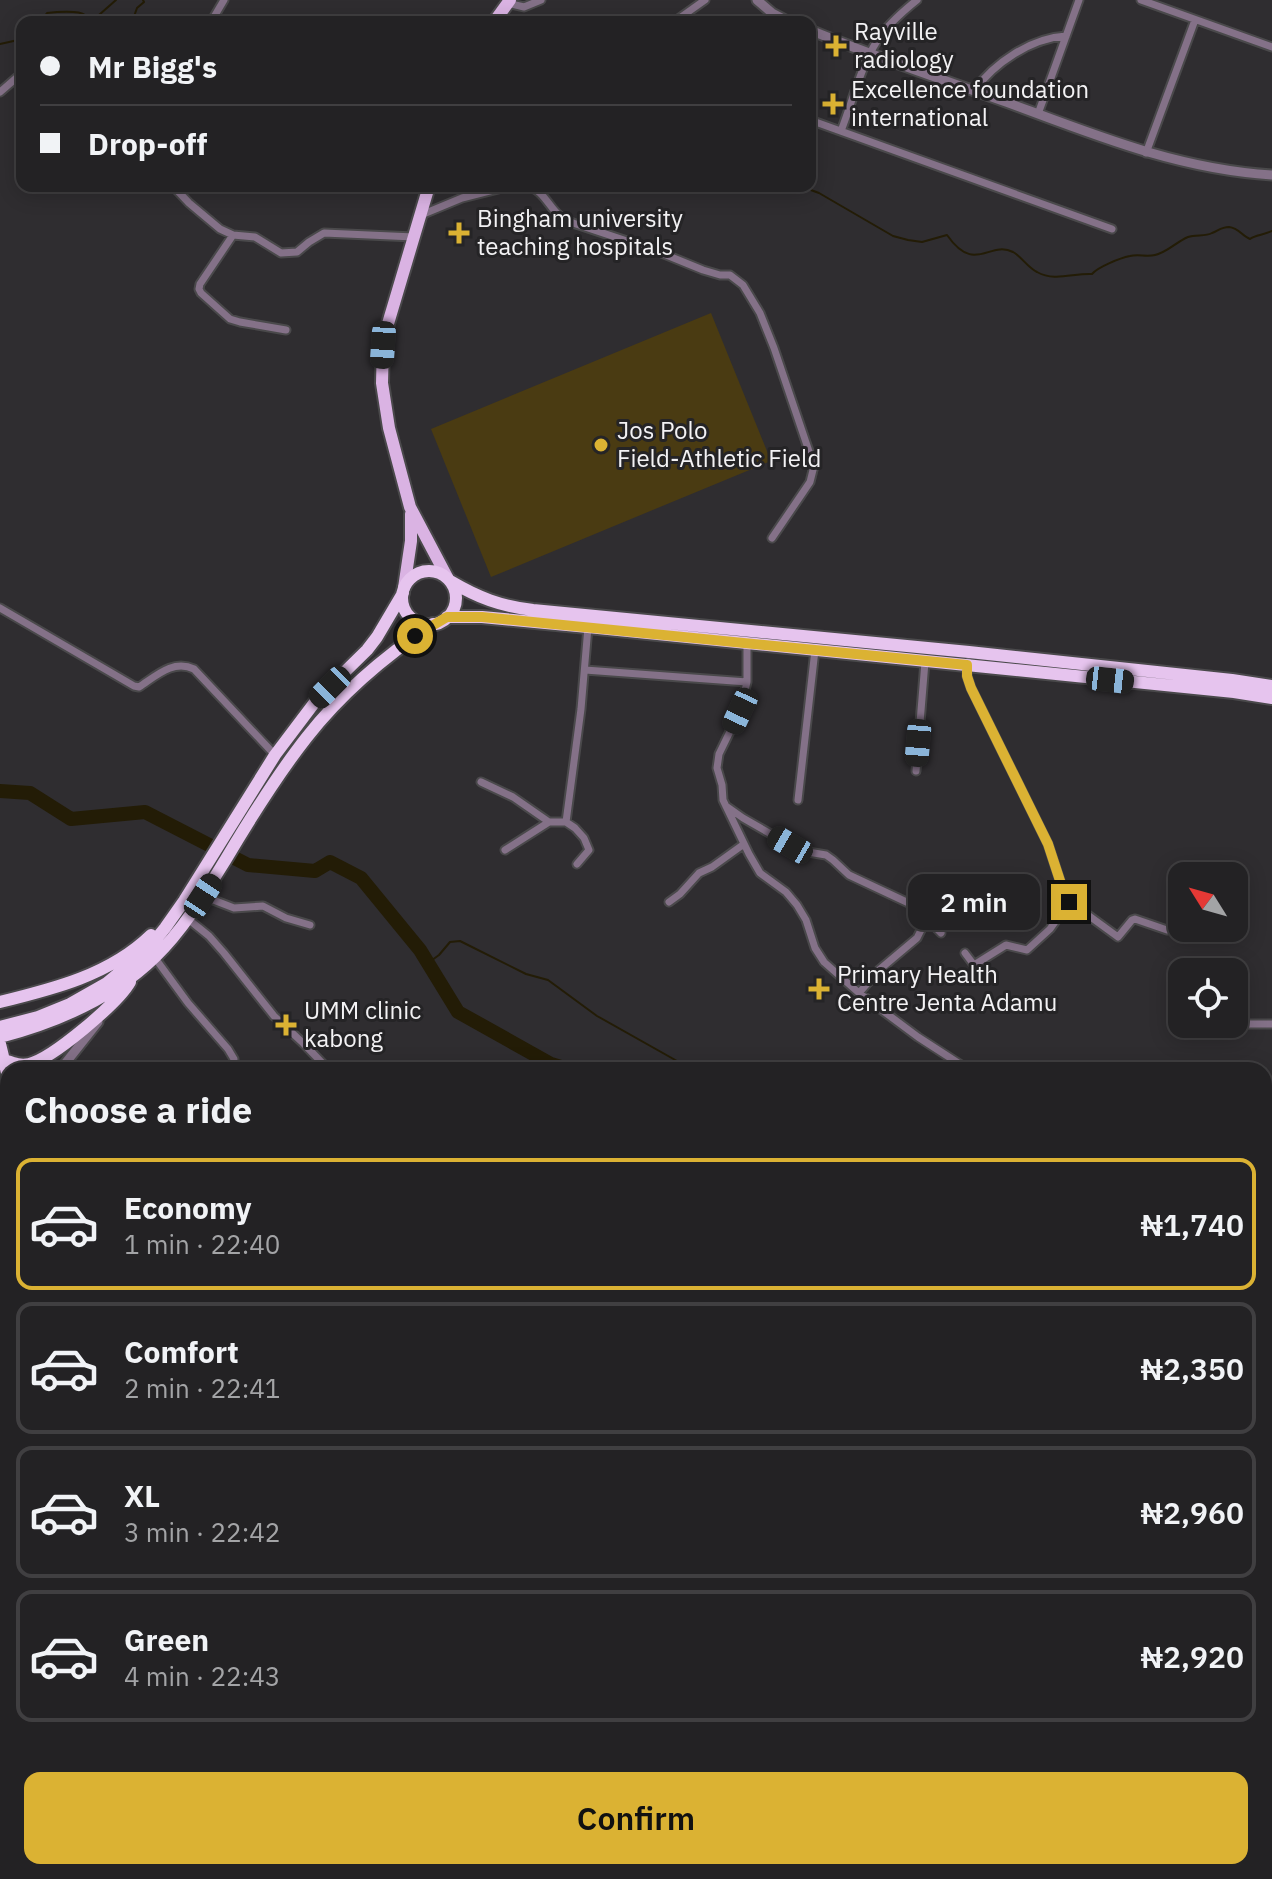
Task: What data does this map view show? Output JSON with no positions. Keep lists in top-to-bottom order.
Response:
{
  "places": {
    "health": [
      "Rayville radiology",
      "Excellence foundation international",
      "Bingham university teaching hospitals",
      "Primary Health Centre Jenta Adamu",
      "UMM clinic kabong"
    ],
    "other": ["Jos Polo Field-Athletic Field"]
  },
  "north": "top left",
  "page": {
    "banner": ["Mr Bigg's", "Drop-off"],
    "bubble": "2 min",
    "heading": "Choose a ride",
    "list": [
      {
        "name": "Economy",
        "note": "1 min · 22:40",
        "value": "₦1,740"
      },
      {
        "name": "Comfort",
        "note": "2 min · 22:41",
        "value": "₦2,350"
      },
      {
        "name": "XL",
        "note": "3 min · 22:42",
        "value": "₦2,960"
      },
      {
        "name": "Green",
        "note": "4 min · 22:43",
        "value": "₦2,920"
      }
    ],
    "buttons": "Confirm"
  }
}
